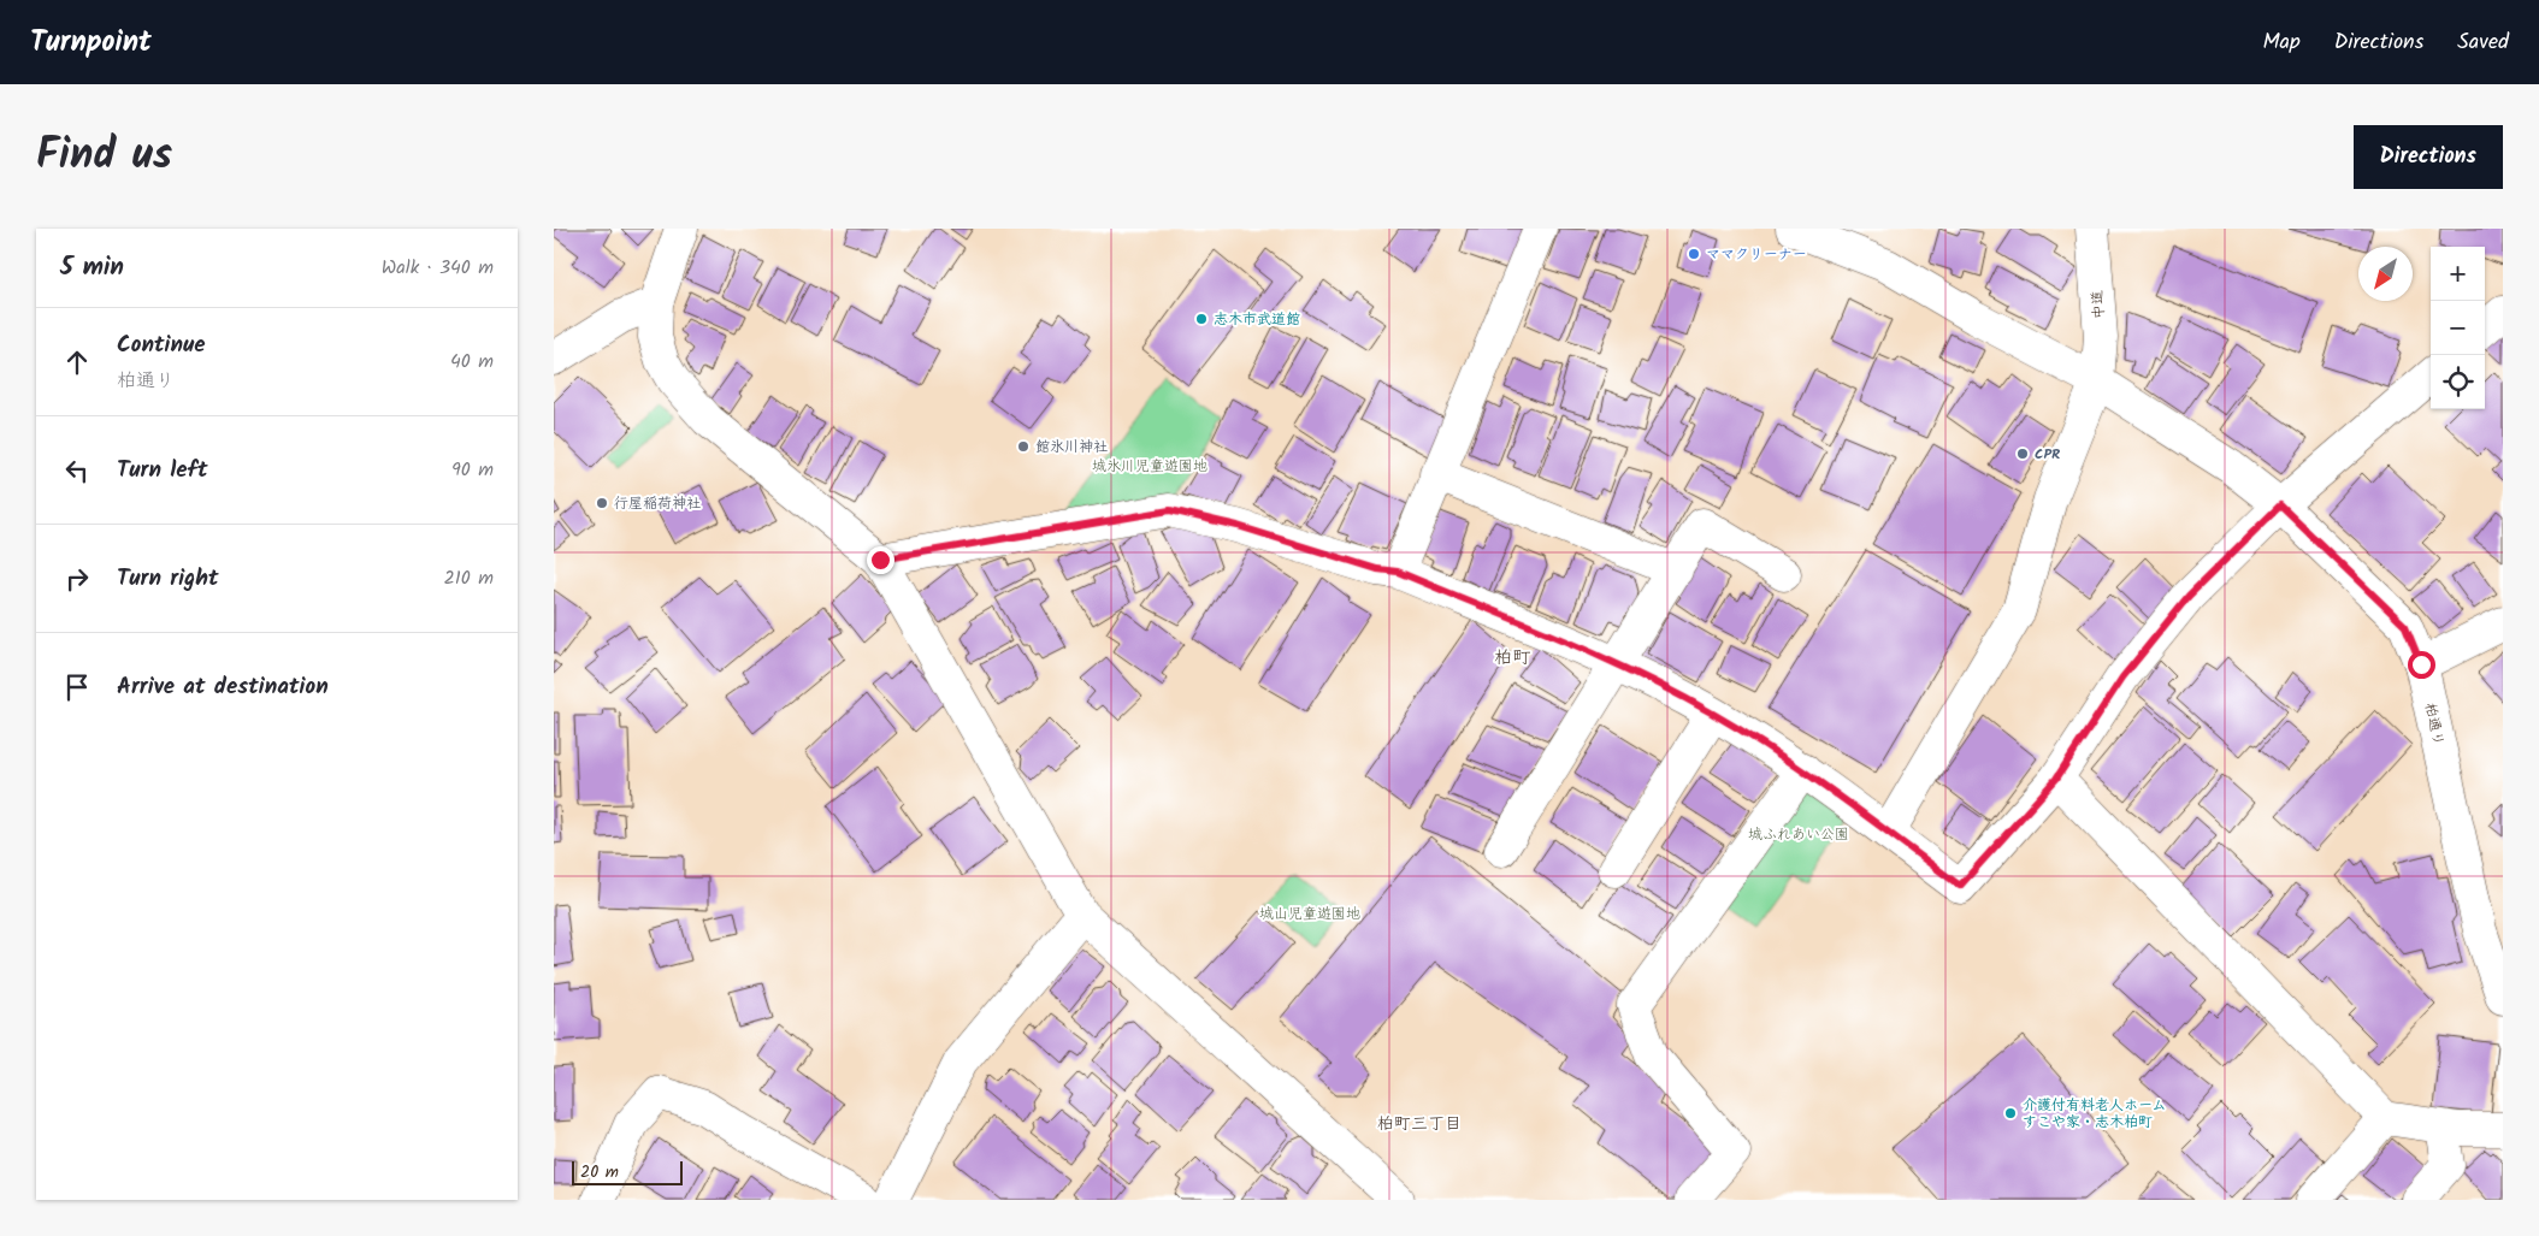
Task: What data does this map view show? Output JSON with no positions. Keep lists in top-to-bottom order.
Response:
{
  "streets": {
    "street": ["中道", "柏通り"]
  },
  "crossings": [
    ["中道", "柏通り"]
  ],
  "districts": ["柏町", "柏町三丁目"],
  "parks": ["城氷川児童遊園地", "城ふれあい公園", "城山児童遊園地"],
  "places": [
    "ママクリーナー",
    "志木市武道館",
    "館氷川神社",
    "CPR",
    "行屋稲荷神社",
    "介護付有料老人ホーム すこや家・志木柏町"
  ],
  "scale_bar": "20 m",
  "north": "bottom left",
  "page": {
    "header": "Turnpoint",
    "nav": ["Map", "Directions", "Saved"],
    "title": "Find us",
    "buttons": "Directions",
    "heading": ["5 min", "Walk · 340 m"],
    "map_buttons": ["+", "−"],
    "list": [
      ["Continue", "柏通り", "40 m"],
      ["Turn left", "90 m"],
      ["Turn right", "210 m"],
      "Arrive at destination"
    ],
    "scale": "20 m"
  }
}
